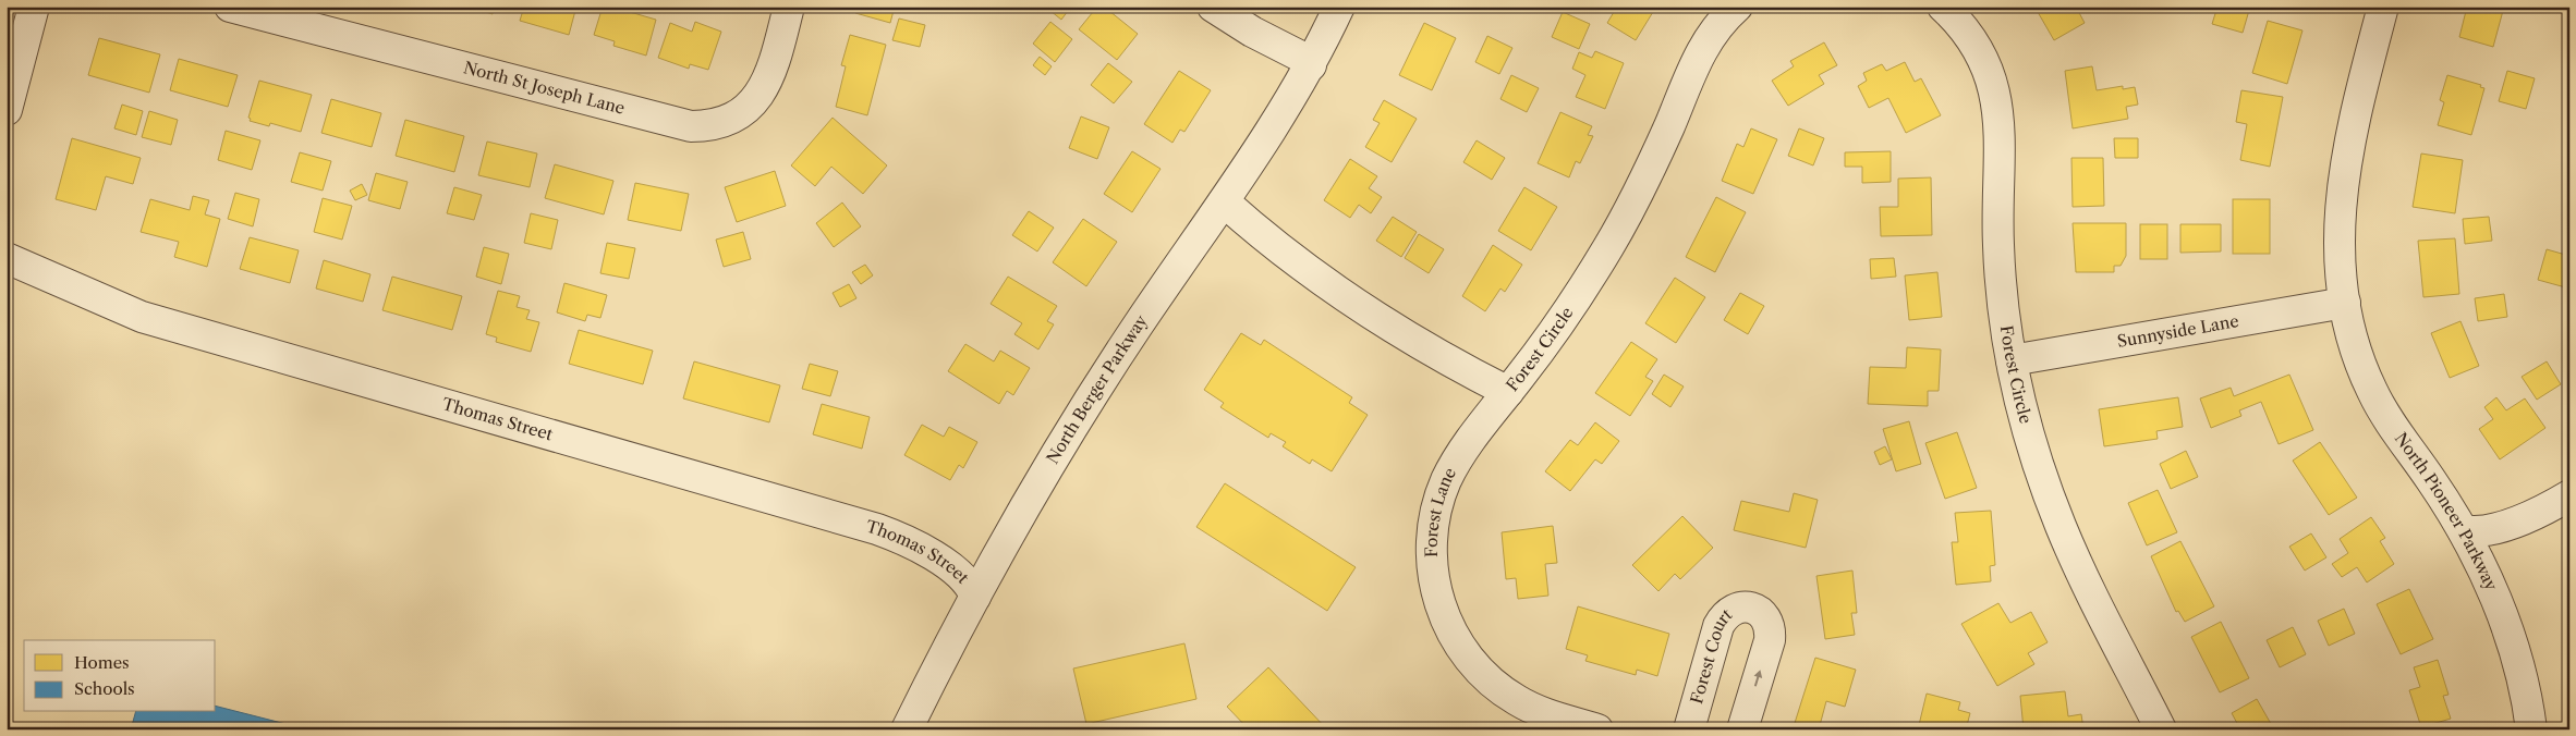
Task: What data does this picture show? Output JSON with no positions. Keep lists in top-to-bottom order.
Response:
{
  "streets": {
    "street": [
      "North St Joseph Lane",
      "Sunnyside Lane",
      "Forest Circle",
      "North Berger Parkway",
      "Thomas Street",
      "Forest Lane",
      "North Pioneer Parkway",
      "Forest Court"
    ]
  },
  "crossings": [
    ["Sunnyside Lane", "Forest Circle"],
    ["Sunnyside Lane", "North Pioneer Parkway"],
    ["Forest Circle", "North Berger Parkway"],
    ["Forest Circle", "Forest Lane"],
    ["North Berger Parkway", "Thomas Street"]
  ],
  "legend": ["Homes", "Schools"]
}
